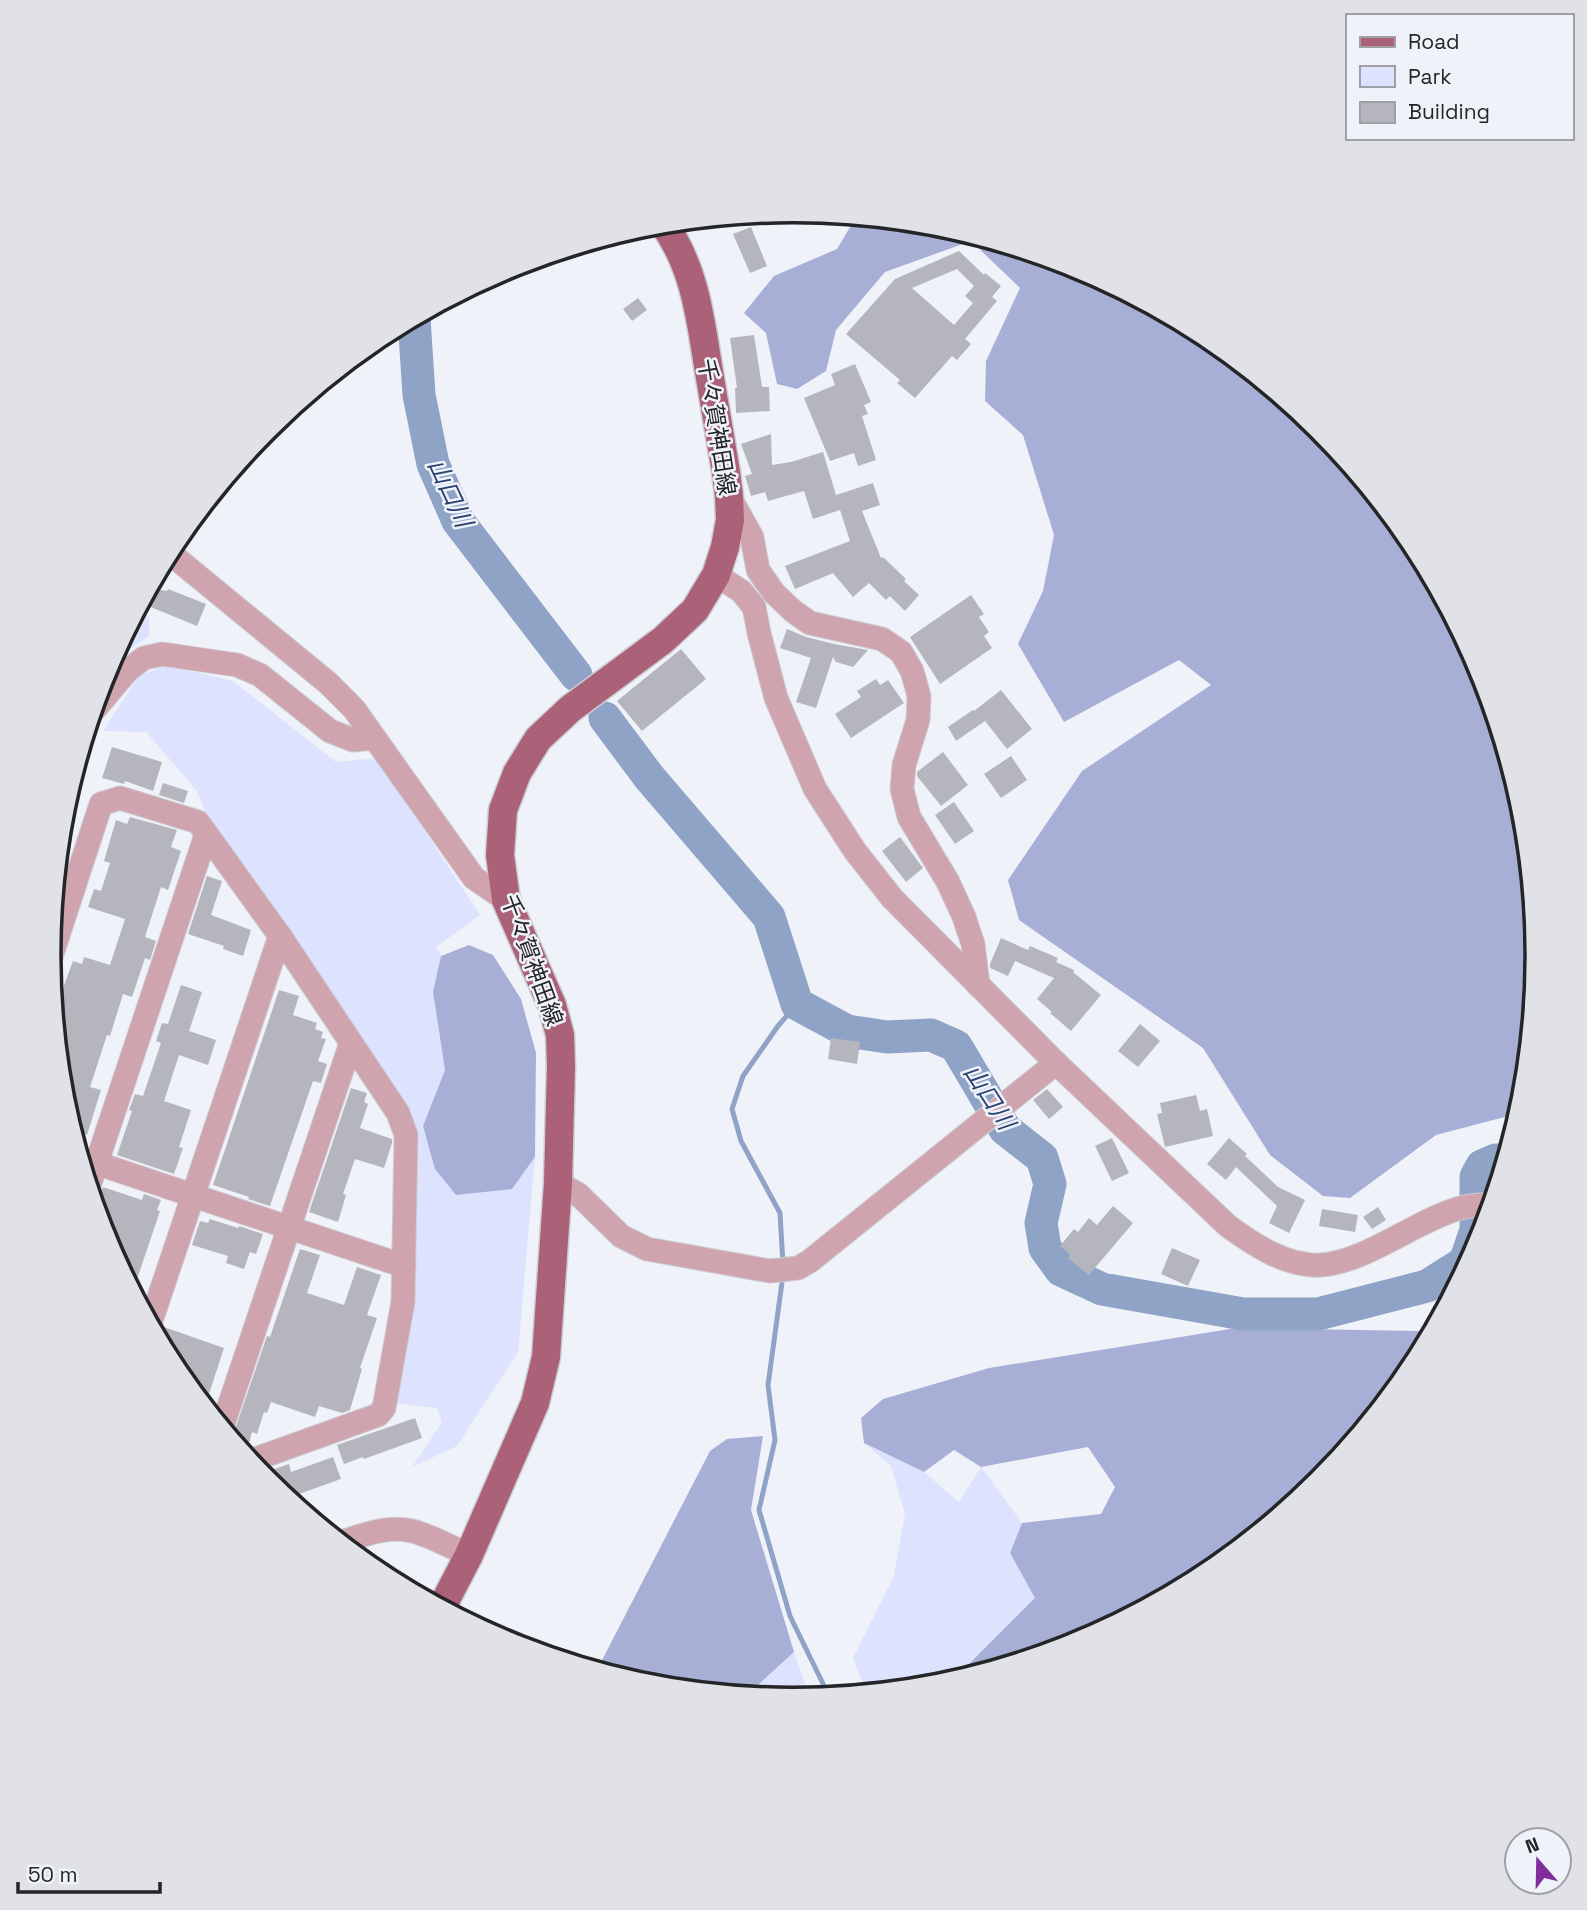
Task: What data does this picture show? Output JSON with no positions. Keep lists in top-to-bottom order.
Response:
{
  "streets": {
    "main road": ["千々賀神田線"]
  },
  "water": ["山口川"],
  "legend": ["Road", "Park", "Building"],
  "scale_bar": "50 m",
  "north": "top"
}
